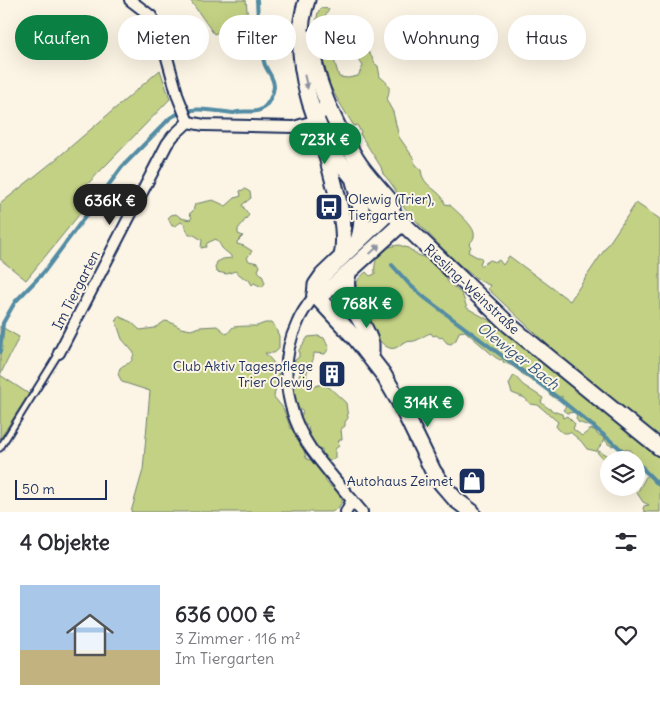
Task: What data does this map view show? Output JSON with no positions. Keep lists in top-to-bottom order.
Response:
{
  "streets": {
    "main road": ["Riesling-Weinstraße"],
    "street": ["Im Tiergarten"]
  },
  "water": ["Olewiger Bach"],
  "places": {
    "bus stop": ["Olewig (Trier), Tiergarten"],
    "building": ["Club Aktiv Tagespflege Trier Olewig"],
    "shop": ["Autohaus Zeimet"]
  },
  "scale_bar": "50 m",
  "page": {
    "chip": [
      "Kaufen",
      "Mieten",
      "Filter",
      "Neu",
      "Wohnung",
      "Haus"
    ],
    "price": [
      "723K €",
      "636K €",
      "768K €",
      "314K €"
    ],
    "scale": "50 m",
    "heading": "4 Objekte",
    "list": [
      {
        "name": "636 000 €",
        "note": "3 Zimmer · 116 m² · Im Tiergarten"
      }
    ]
  }
}
